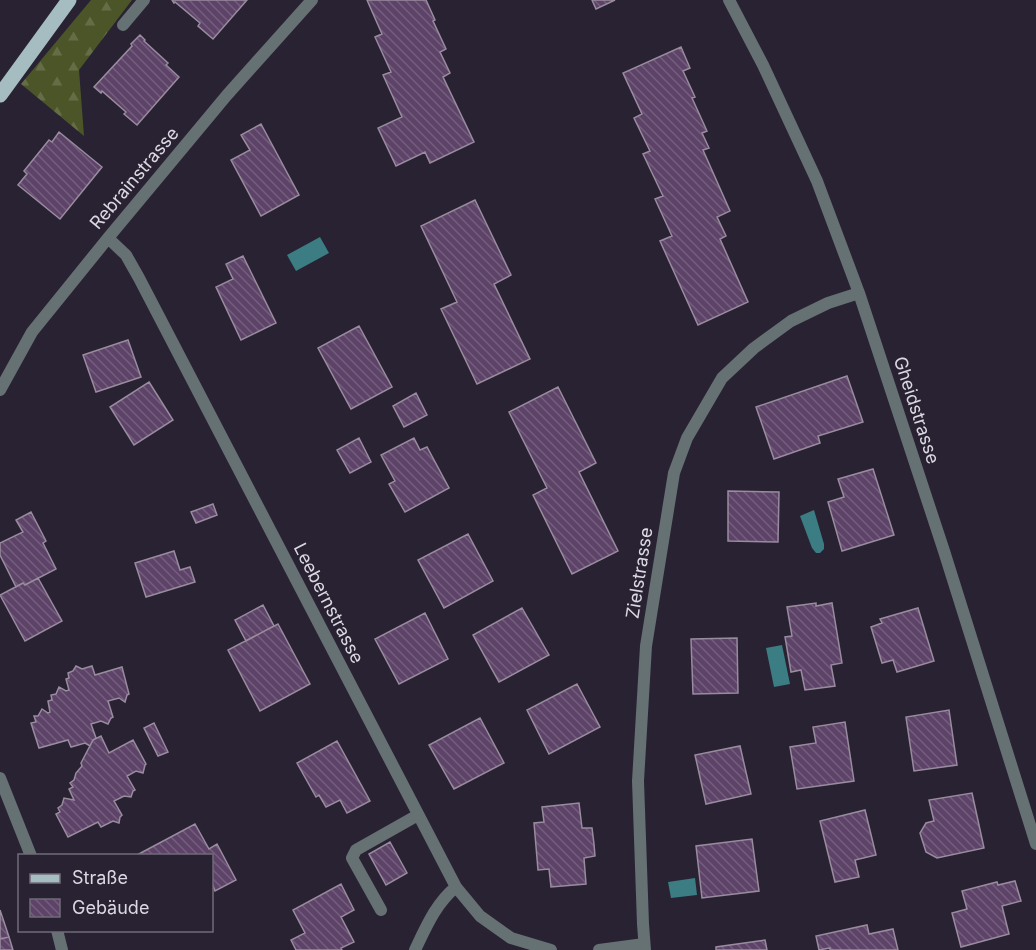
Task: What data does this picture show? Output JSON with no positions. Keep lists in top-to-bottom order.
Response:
{
  "streets": {
    "street": [
      "Rebrainstrasse",
      "Gheidstrasse",
      "Zielstrasse",
      "Leebernstrasse"
    ]
  },
  "crossings": [
    ["Rebrainstrasse", "Leebernstrasse"],
    ["Gheidstrasse", "Zielstrasse"]
  ],
  "legend": ["Straße", "Gebäude"]
}
